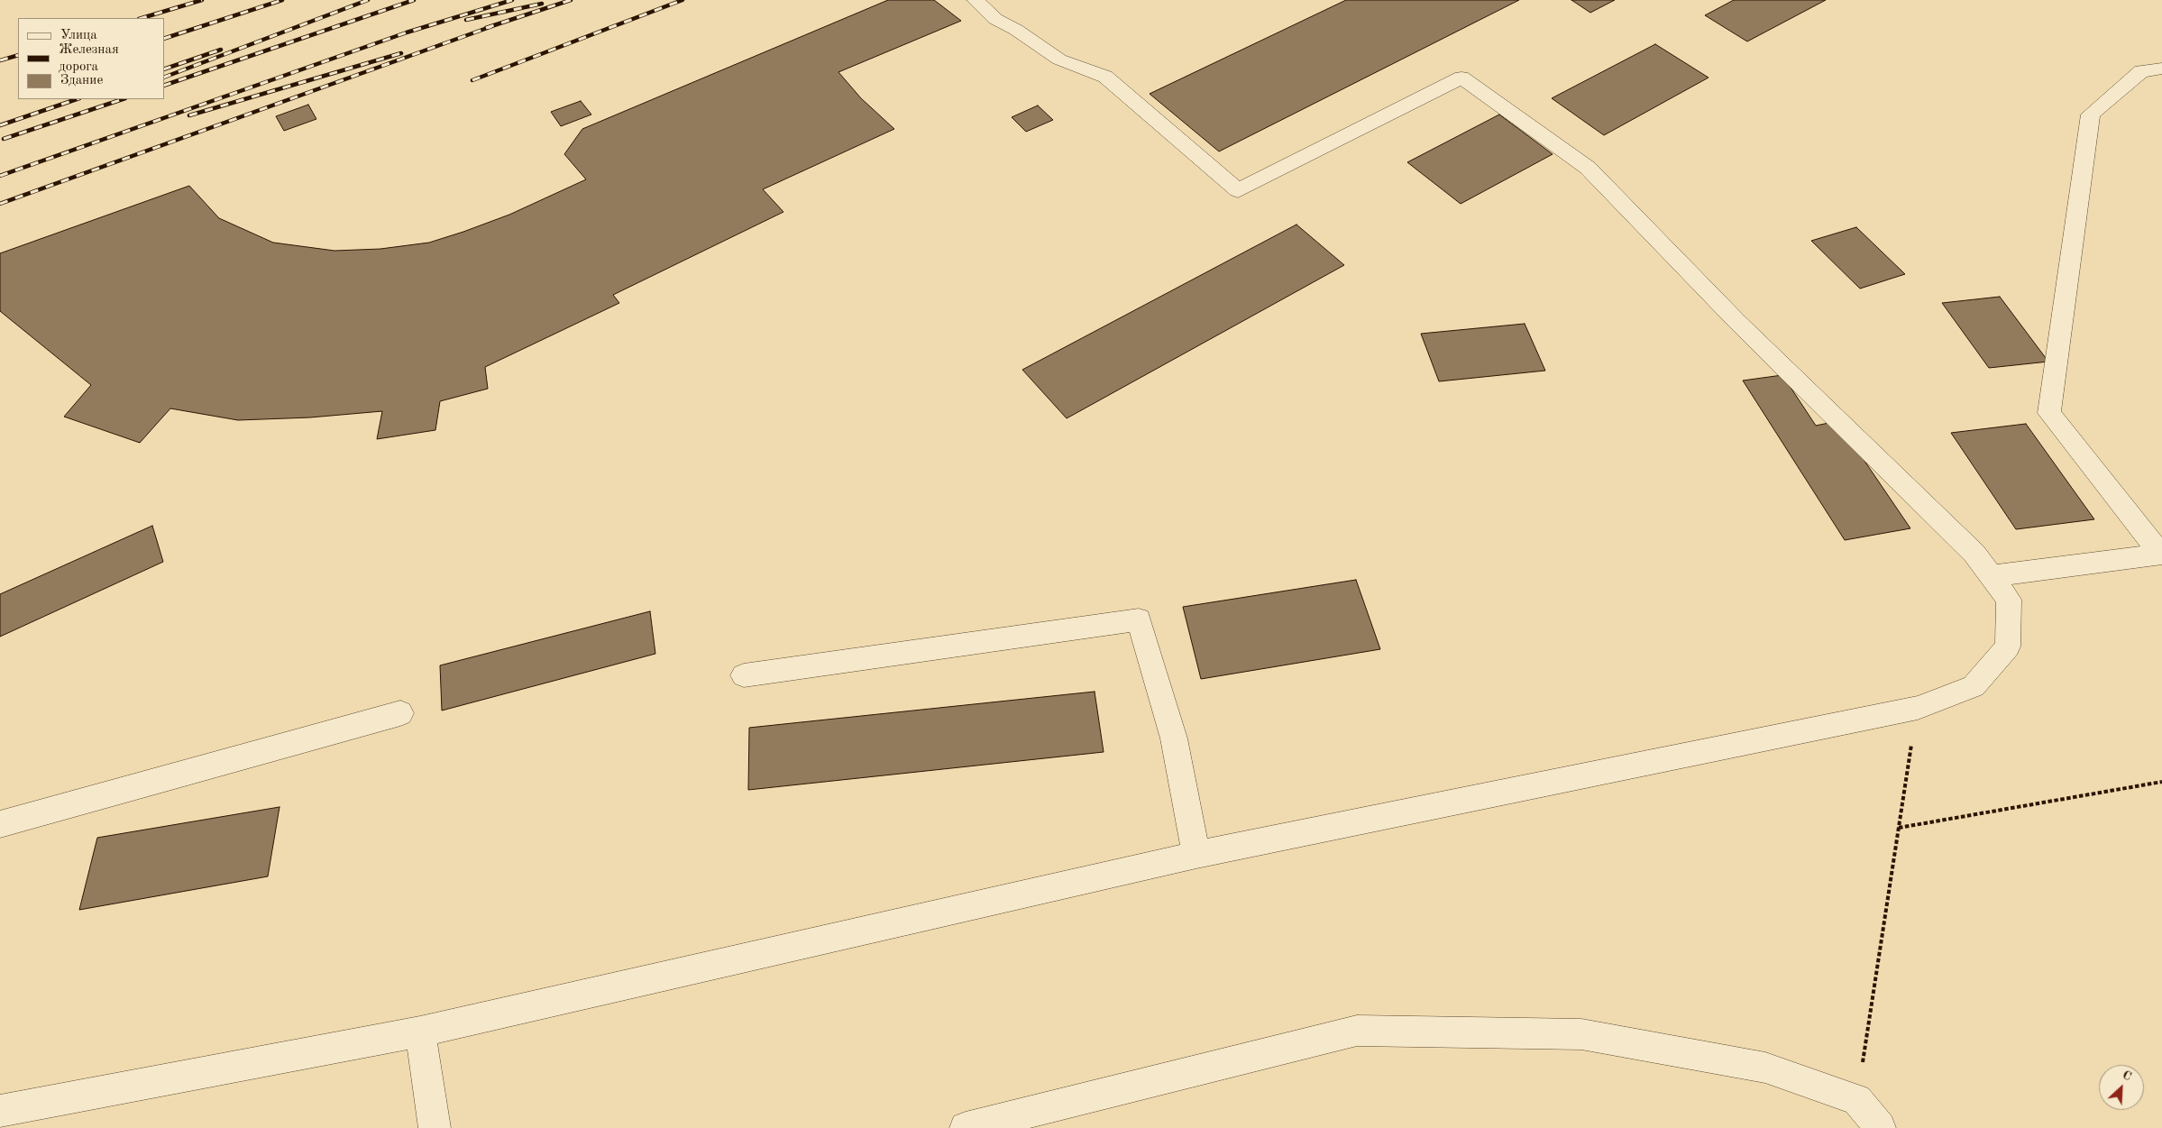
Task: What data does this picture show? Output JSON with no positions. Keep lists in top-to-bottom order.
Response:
{
  "legend": ["Улица", "Железная дорога", "Здание"],
  "north": "top right"
}
